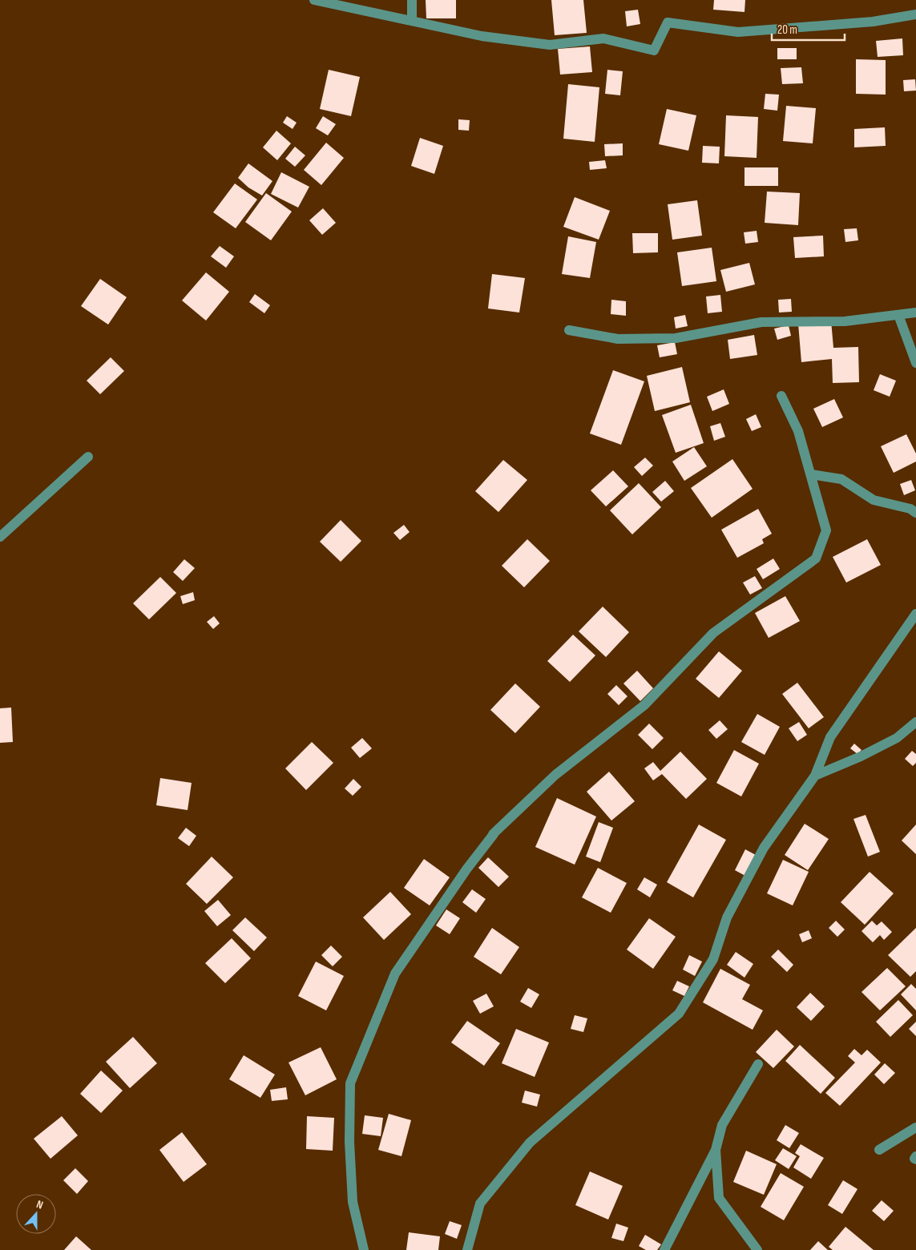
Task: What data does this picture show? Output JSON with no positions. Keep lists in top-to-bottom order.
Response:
{
  "scale_bar": "20 m",
  "north": "top"
}
